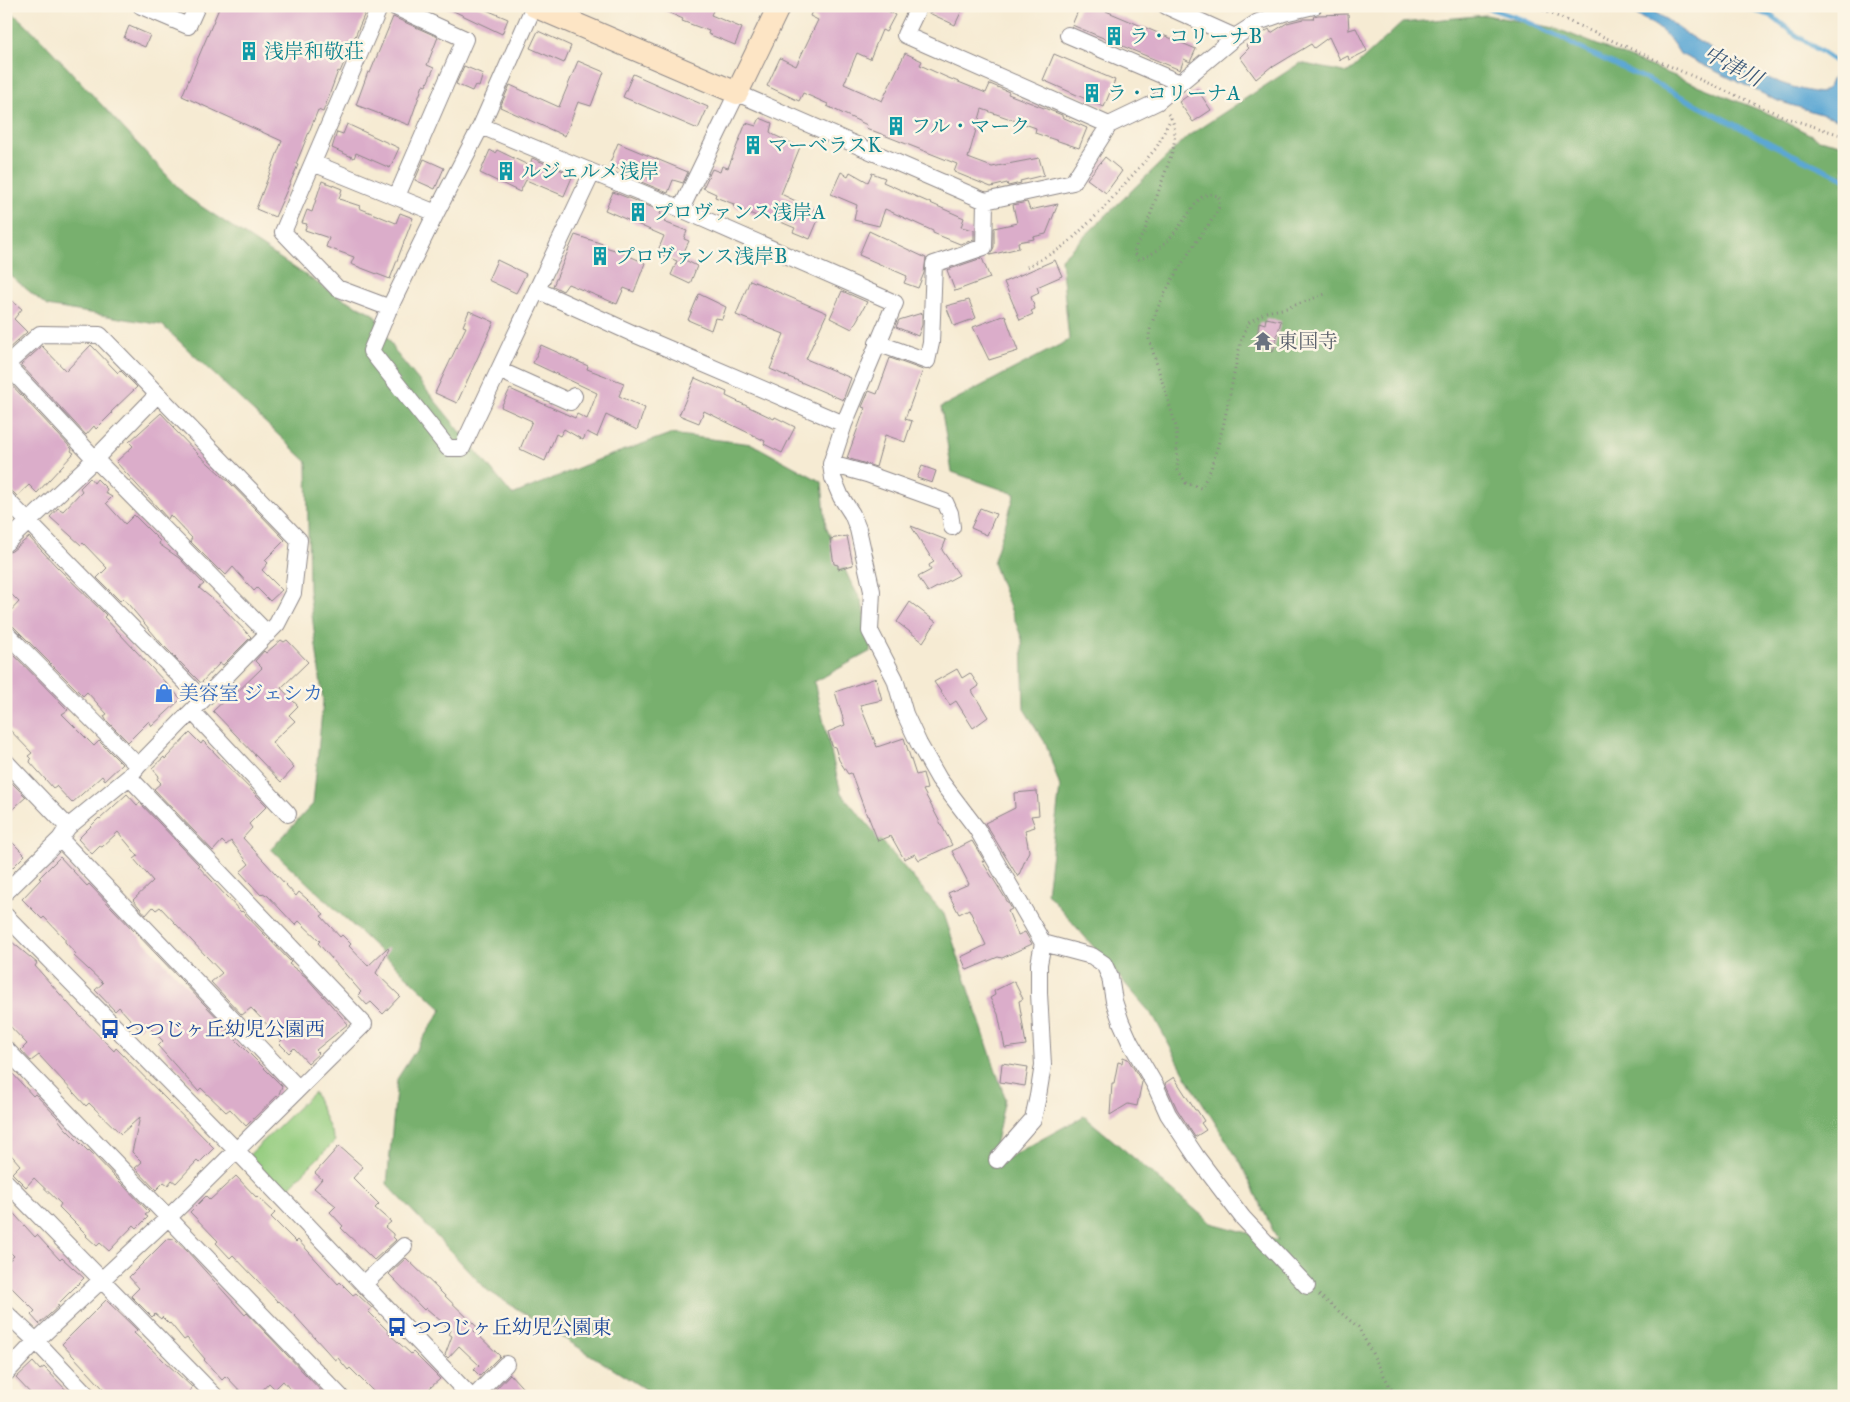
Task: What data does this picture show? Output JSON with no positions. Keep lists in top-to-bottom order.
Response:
{
  "water": ["中津川"],
  "places": {
    "building": [
      "ラ・コリーナB",
      "浅岸和敬荘",
      "ラ・コリーナA",
      "フル・マーク",
      "マーベラスK",
      "ルジェルメ浅岸",
      "プロヴァンス浅岸A",
      "プロヴァンス浅岸B"
    ],
    "temple": ["東国寺"],
    "shop": ["美容室 ジェシカ"],
    "bus stop": ["つつじヶ丘幼児公園西", "つつじヶ丘幼児公園東"]
  }
}
